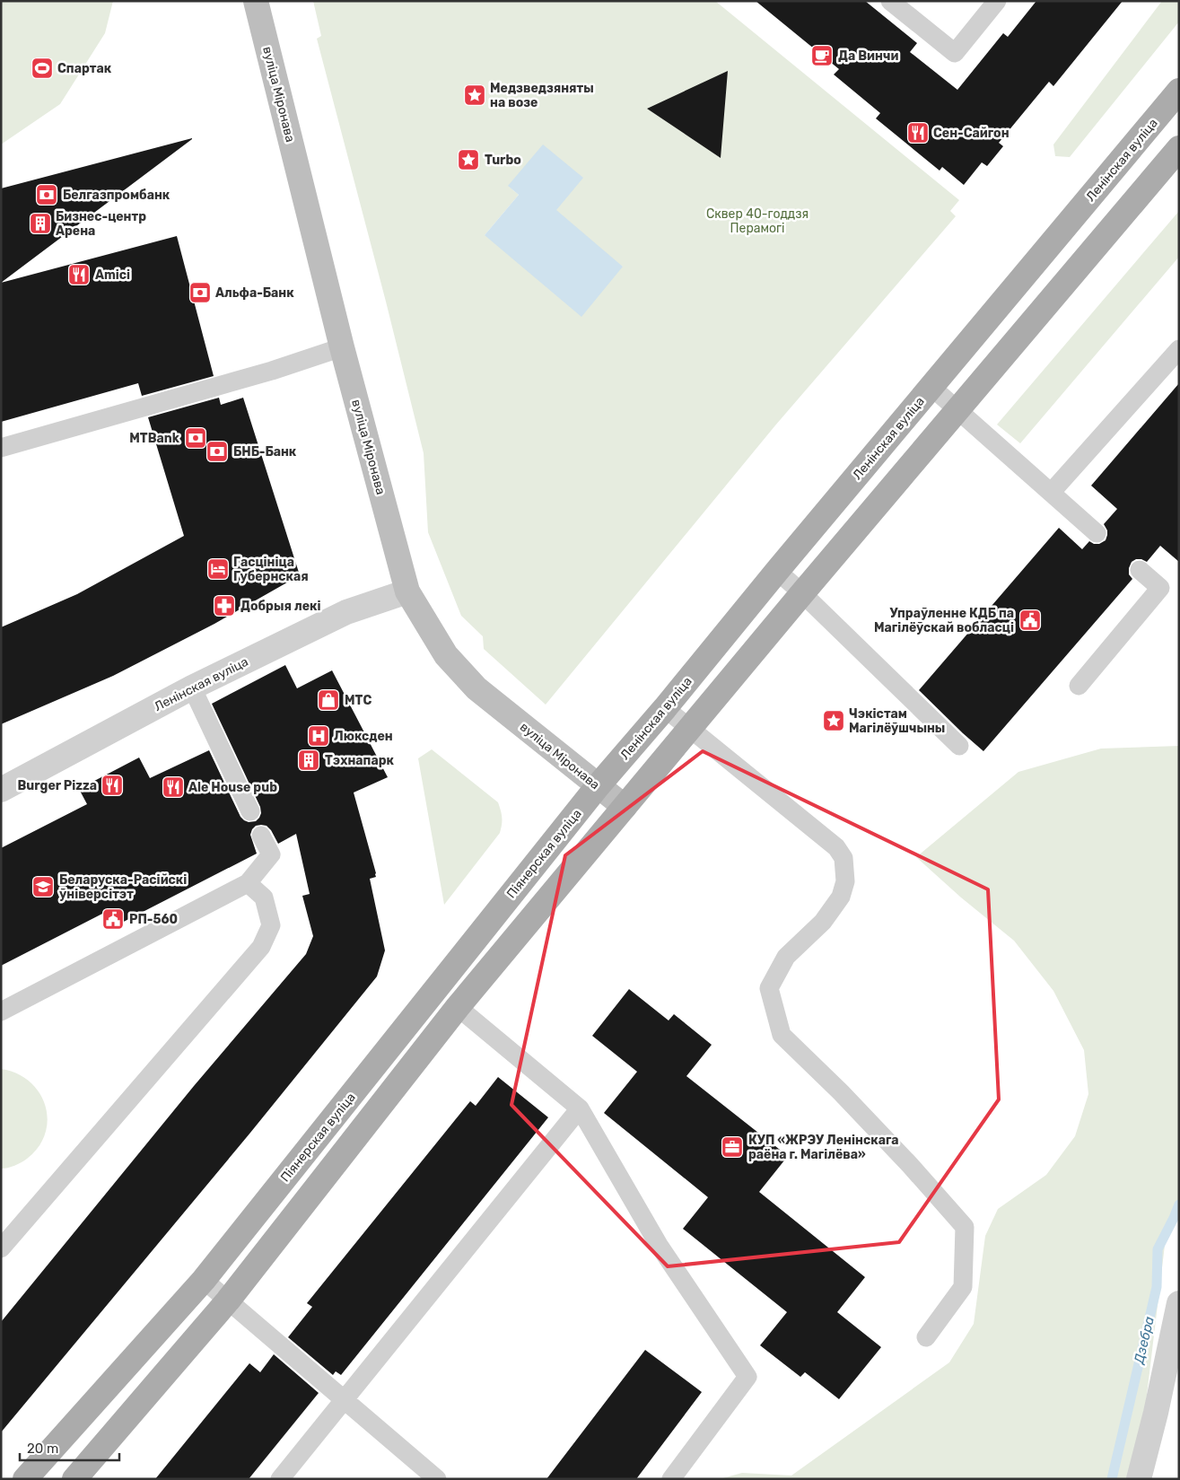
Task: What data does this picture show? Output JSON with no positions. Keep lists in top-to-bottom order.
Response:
{
  "streets": {
    "main road": ["Ленінская вуліца", "Піянерская вуліца"],
    "street": ["вуліца Міронава"]
  },
  "crossings": [
    ["вуліца Міронава", "Ленінская вуліца"],
    ["вуліца Міронава", "Піянерская вуліца"],
    ["Ленінская вуліца", "Піянерская вуліца"]
  ],
  "water": ["Дзебра"],
  "parks": ["Сквер 40-годдзя Перамогі"],
  "places": {
    "cafe": ["Да Винчи"],
    "sports": ["Спартак"],
    "place": ["Медзведзяняты на возе", "Turbo", "Чэкістам Магілёўшчыны"],
    "restaurant": [
      "Сен-Сайгон",
      "Аmici",
      "Burger Pizza",
      "Ale House pub"
    ],
    "bank": [
      "Белгазпромбанк",
      "Альфа-Банк",
      "MTBank",
      "БНБ-Банк"
    ],
    "building": ["Бизнес-центр Арена", "Тэхнапарк"],
    "hotel": ["Гасцініца Губернская"],
    "pharmacy": ["Добрыя лекі"],
    "public building": ["Упраўленне КДБ па Магілёўскай вобласці", "РП-560"],
    "shop": ["МТС"],
    "hospital": ["Люксден"],
    "school or university": ["Беларуска-Расійскі ўніверсітэт"],
    "office": ["КУП «ЖРЭУ Ленінскага раёна г. Магілёва»"]
  },
  "scale_bar": "20 m"
}
